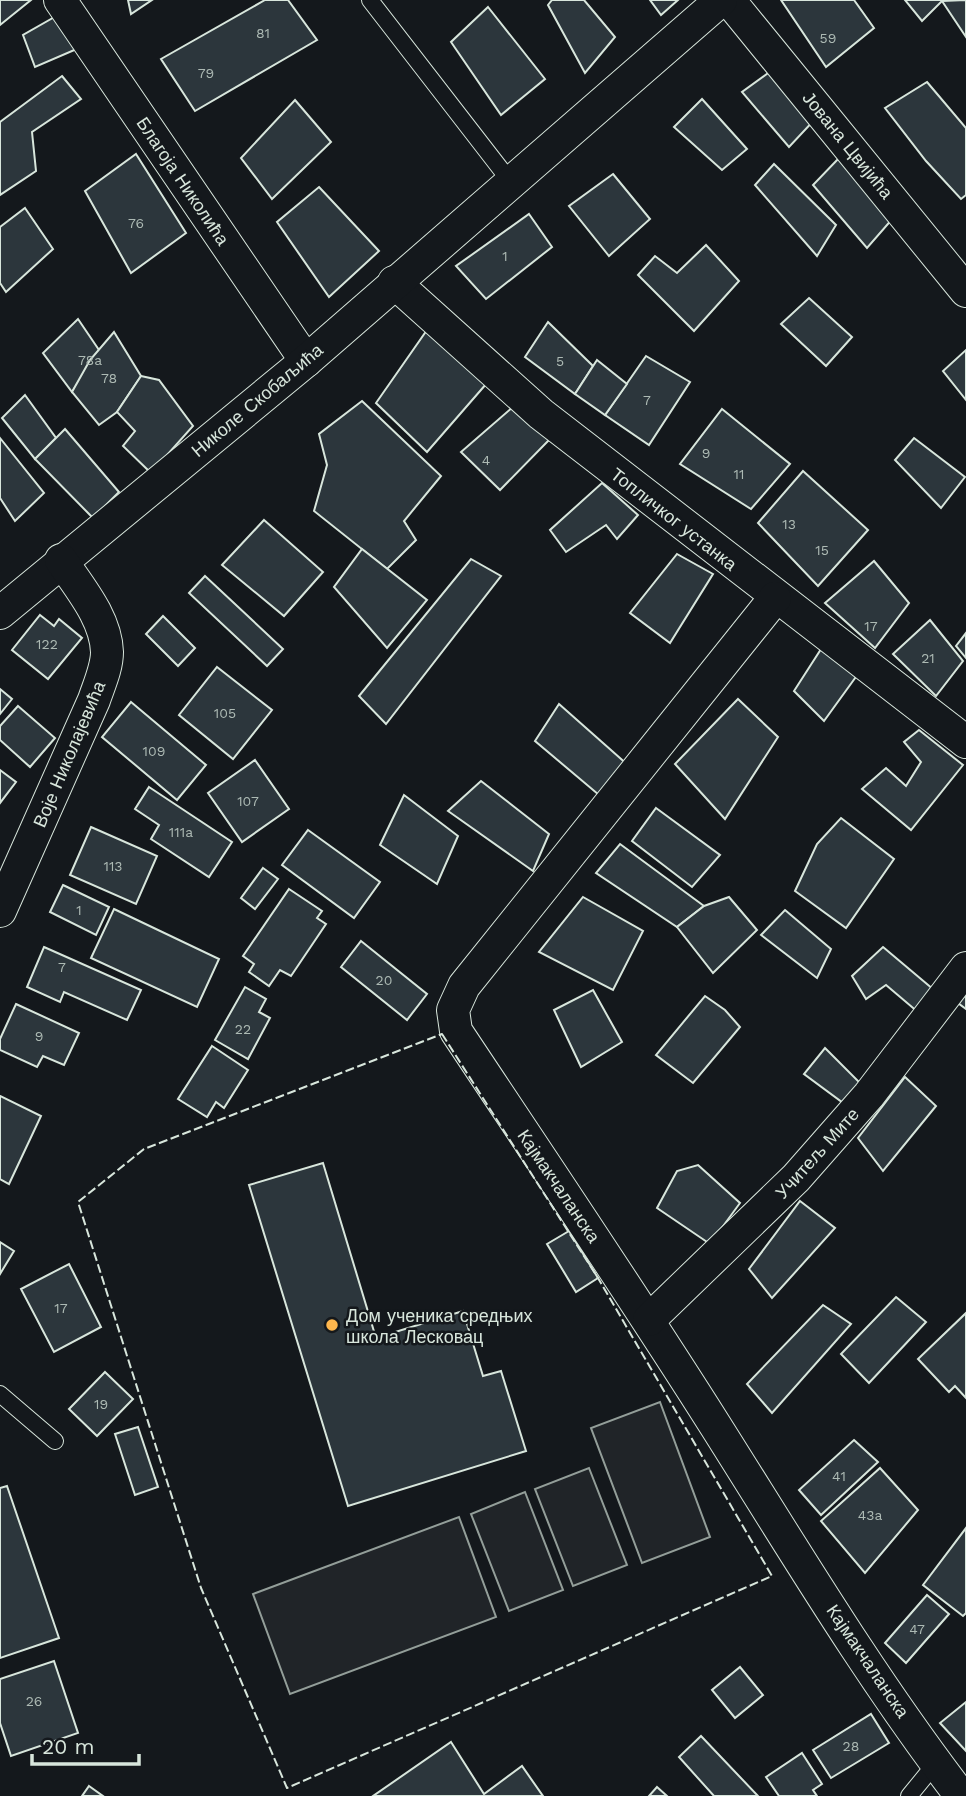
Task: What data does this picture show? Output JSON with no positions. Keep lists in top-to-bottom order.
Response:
{
  "streets": {
    "street": [
      "Јована Цвијића",
      "Благоја Николића",
      "Николе Скобаљића",
      "Топличког устанка",
      "Воје Николајевића",
      "Учитељ Мите",
      "Кајмакчаланска"
    ]
  },
  "crossings": [
    ["Благоја Николића", "Николе Скобаљића"],
    ["Николе Скобаљића", "Топличког устанка"],
    ["Николе Скобаљића", "Воје Николајевића"],
    ["Топличког устанка", "Кајмакчаланска"],
    ["Учитељ Мите", "Кајмакчаланска"]
  ],
  "places": ["Дом ученика средњих школа Лесковац"],
  "house_numbers": [
    "81",
    "59",
    "79",
    "76",
    "1",
    "78a",
    "5",
    "78",
    "7",
    "9",
    "4",
    "11",
    "13",
    "15",
    "17",
    "122",
    "21",
    "105",
    "109",
    "107",
    "111a",
    "113",
    "1",
    "7",
    "20",
    "22",
    "9",
    "17",
    "19",
    "41",
    "43a",
    "47",
    "26",
    "28"
  ],
  "scale_bar": "20 m"
}
